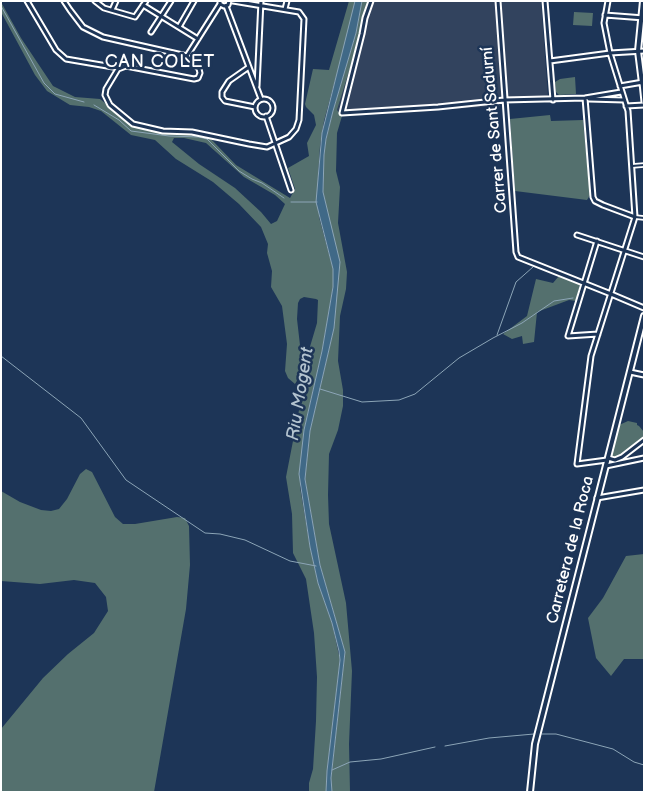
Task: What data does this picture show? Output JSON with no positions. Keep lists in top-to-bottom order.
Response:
{
  "streets": {
    "street": ["Carrer de Sant Sadurní", "Carretera de la Roca"]
  },
  "districts": ["CAN COLET"],
  "water": ["Riu Mogent"]
}
